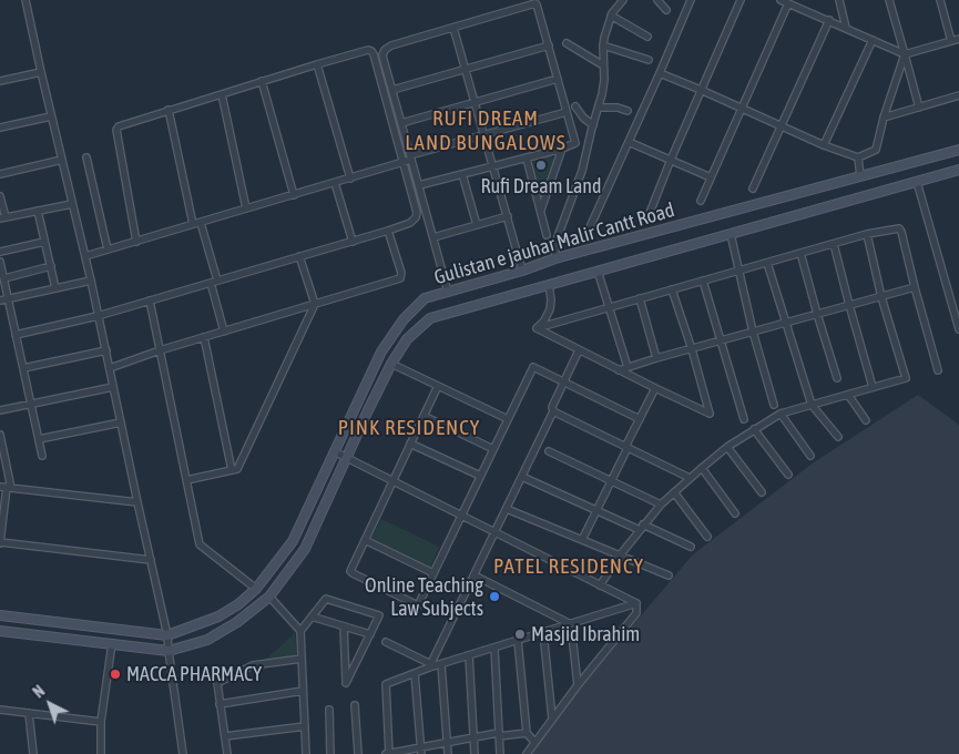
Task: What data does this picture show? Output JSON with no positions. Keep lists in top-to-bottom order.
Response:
{
  "streets": {
    "main road": ["Gulistan e jauhar Malir Cantt Road"]
  },
  "districts": ["RUFI DREAM LAND BUNGALOWS", "PINK RESIDENCY", "PATEL RESIDENCY"],
  "places": [
    "Rufi Dream Land",
    "Online Teaching Law Subjects",
    "Masjid Ibrahim",
    "MACCA PHARMACY"
  ],
  "north": "top left"
}
